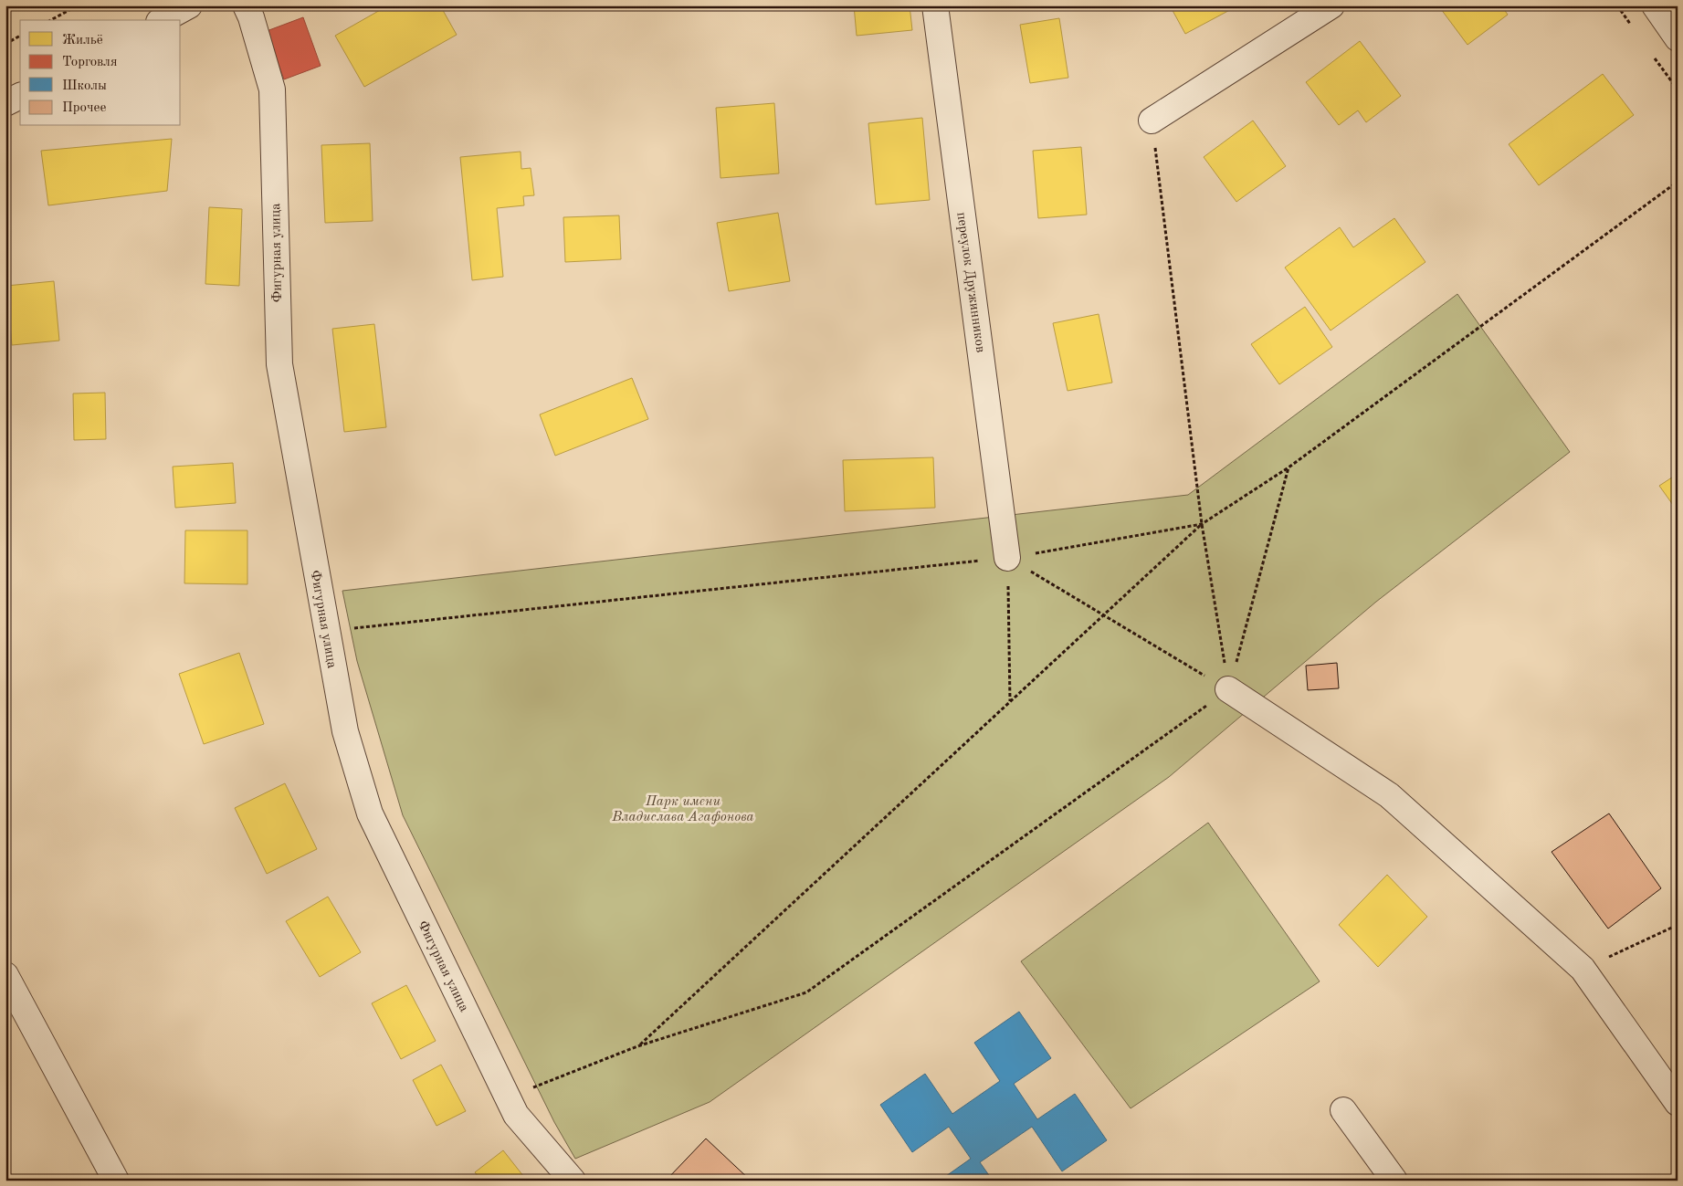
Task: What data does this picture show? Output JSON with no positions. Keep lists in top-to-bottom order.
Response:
{
  "streets": {
    "street": ["Фигурная улица", "переулок Дружинников"]
  },
  "parks": ["Парк имени Владислава Агафонова"],
  "legend": [
    "Жильё",
    "Торговля",
    "Школы",
    "Прочее"
  ]
}
